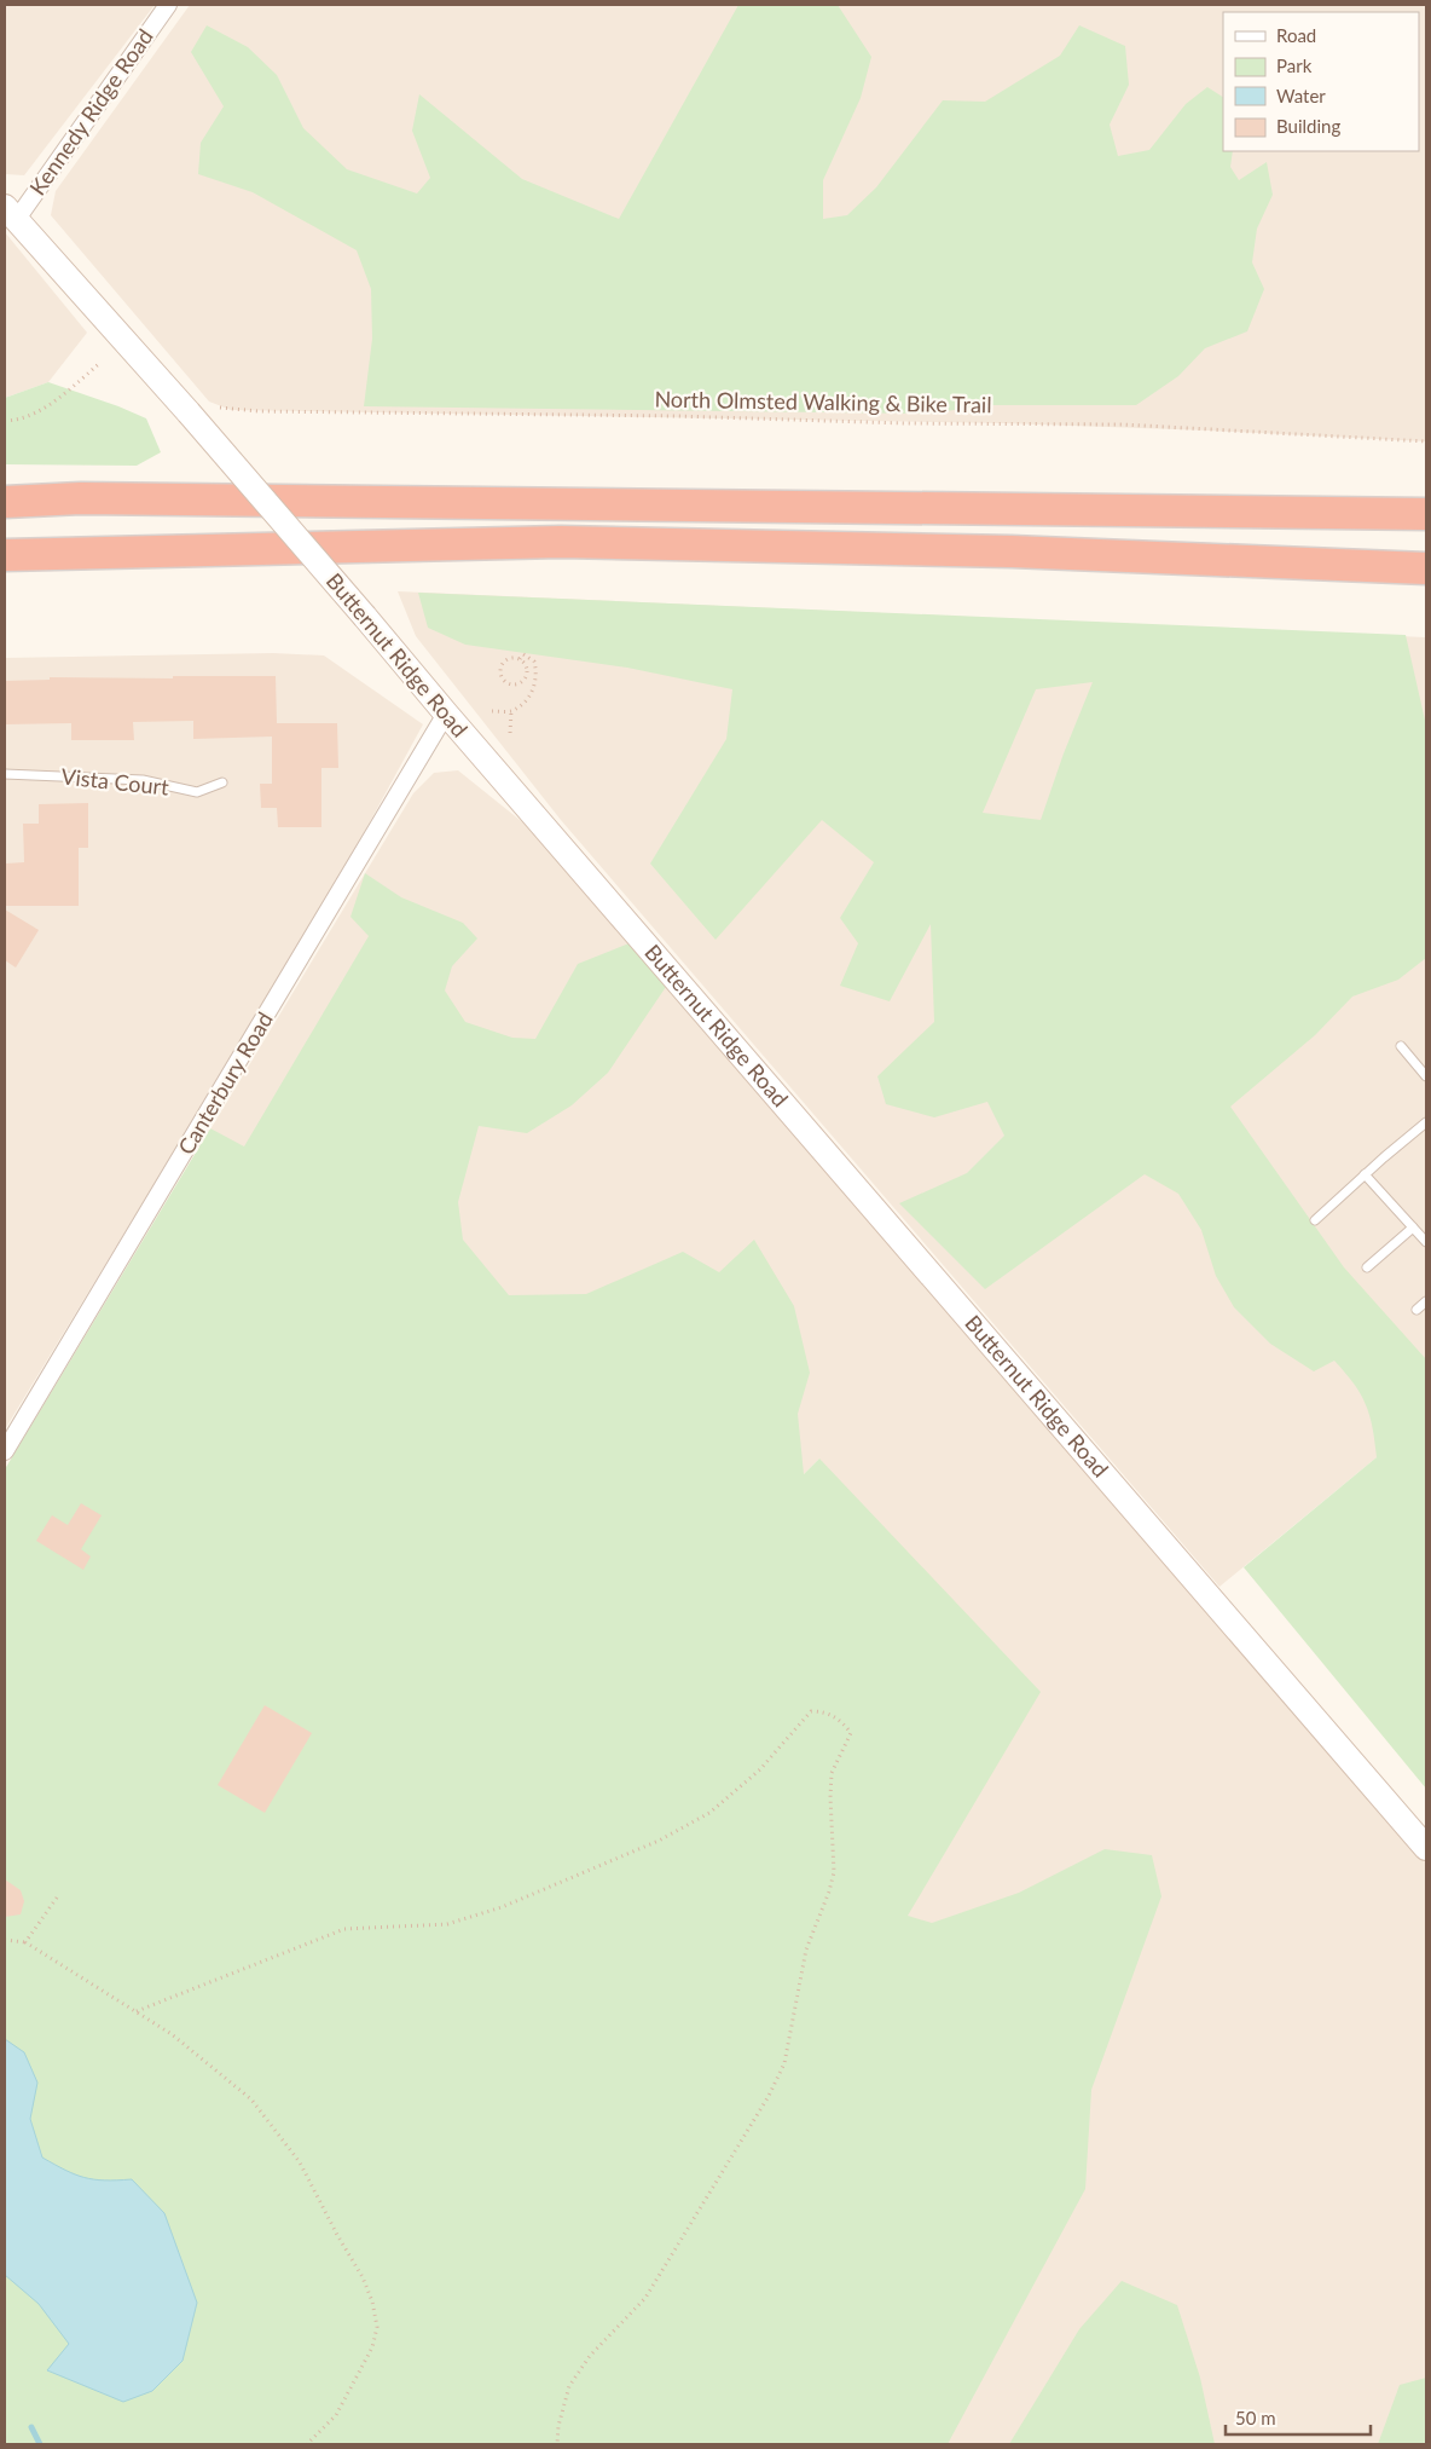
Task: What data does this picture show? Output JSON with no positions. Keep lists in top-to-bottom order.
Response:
{
  "streets": {
    "street": ["Kennedy Ridge Road", "Butternut Ridge Road", "Canterbury Road"],
    "lane": ["Vista Court"],
    "path": ["North Olmsted Walking & Bike Trail"]
  },
  "crossings": [
    ["Kennedy Ridge Road", "Butternut Ridge Road"],
    ["Butternut Ridge Road", "Canterbury Road"]
  ],
  "legend": [
    "Road",
    "Park",
    "Water",
    "Building"
  ],
  "scale_bar": "50 m"
}
